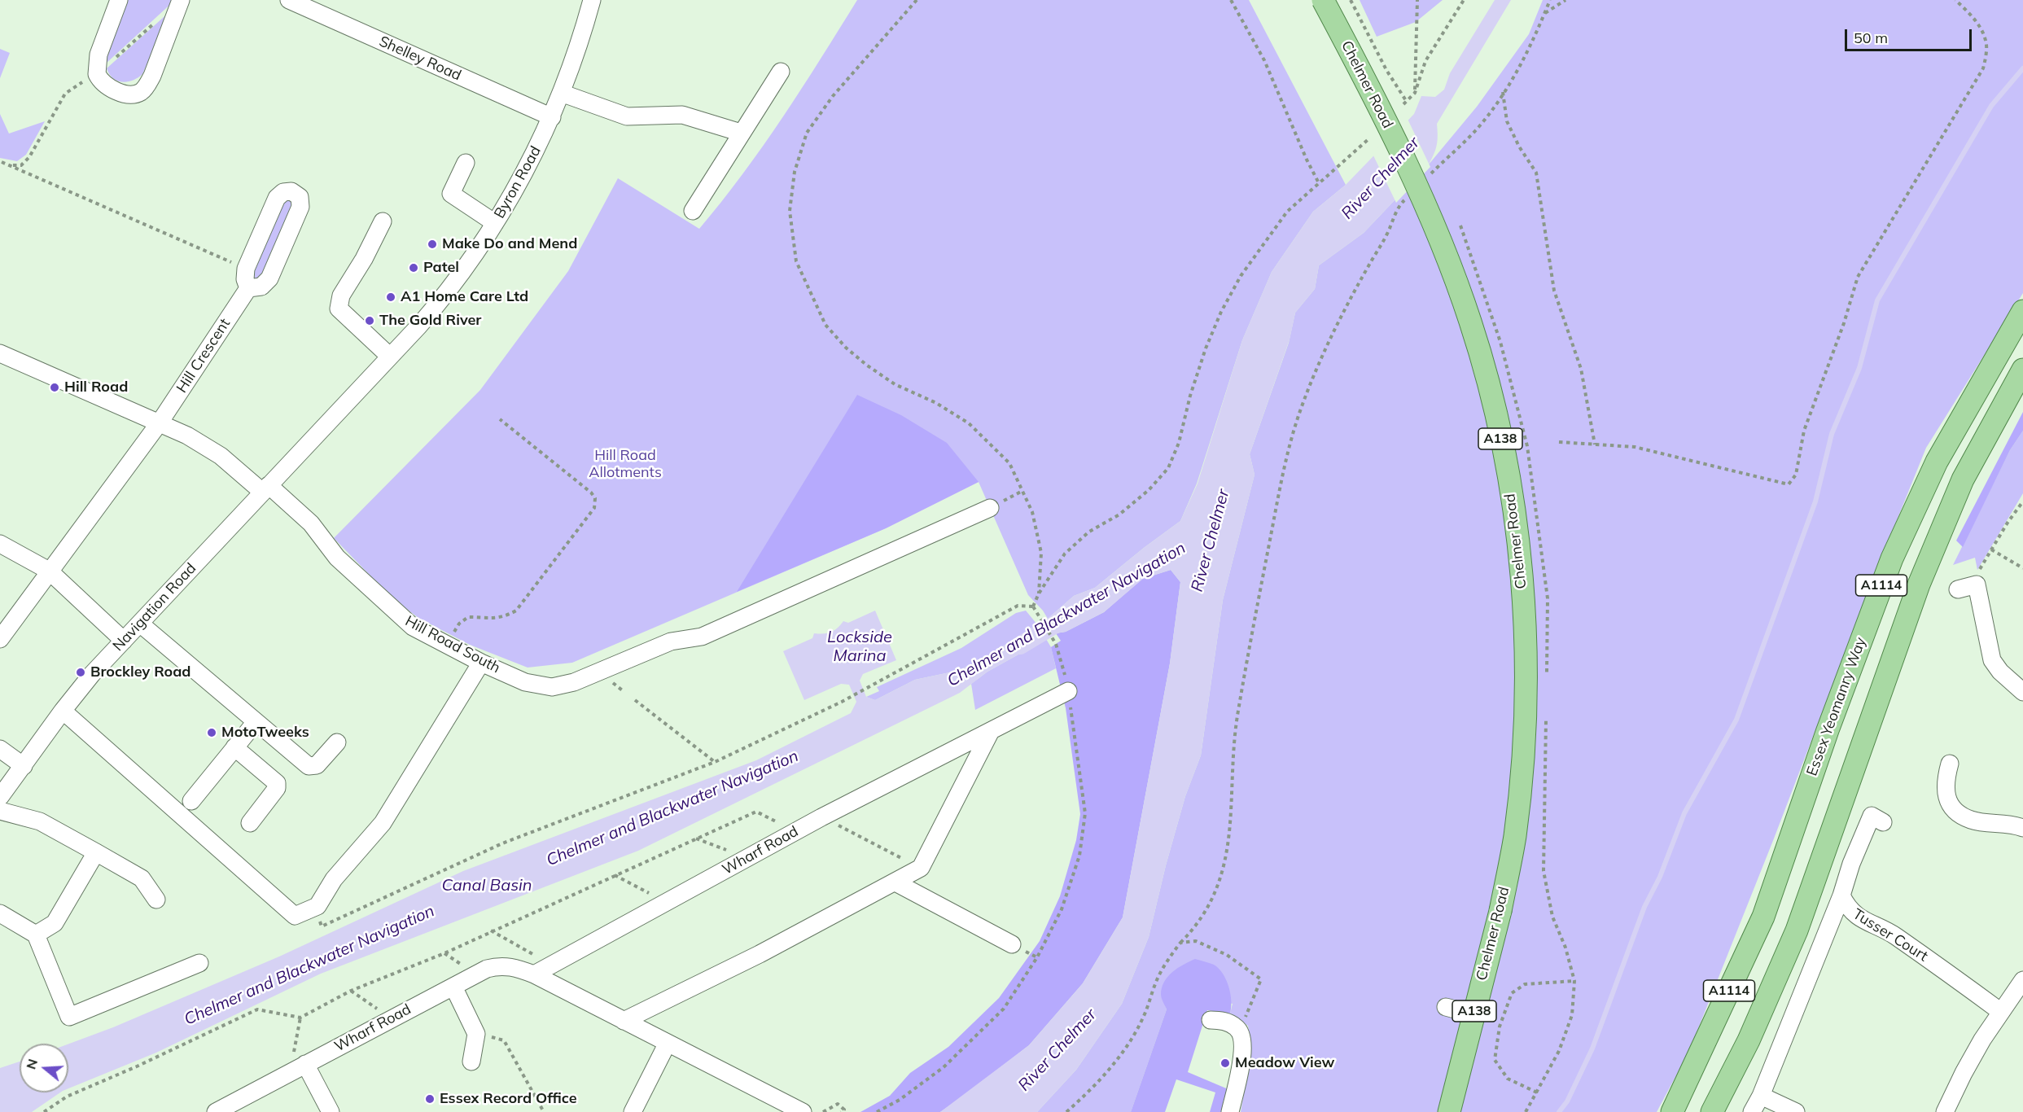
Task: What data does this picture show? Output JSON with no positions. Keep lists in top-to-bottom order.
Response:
{
  "streets": {
    "main road": [
      "Chelmer Road",
      "A138",
      "A1114",
      "Essex Yeomanry Way"
    ],
    "street": [
      "Shelley Road",
      "Byron Road",
      "Hill Crescent",
      "Navigation Road",
      "Hill Road South",
      "Wharf Road",
      "Tusser Court"
    ]
  },
  "crossings": [
    ["Shelley Road", "Byron Road"],
    ["Byron Road", "Navigation Road"],
    ["Byron Road", "Hill Road South"],
    ["Navigation Road", "Hill Road South"]
  ],
  "water": [
    "River Chelmer",
    "Chelmer and Blackwater Navigation",
    "Lockside Marina",
    "Canal Basin"
  ],
  "parks": ["Hill Road Allotments"],
  "places": [
    "Make Do and Mend",
    "Patel",
    "A1 Home Care Ltd",
    "The Gold River",
    "Hill Road",
    "Brockley Road",
    "MotoTweeks",
    "Meadow View",
    "Essex Record Office"
  ],
  "scale_bar": "50 m",
  "north": "left"
}
